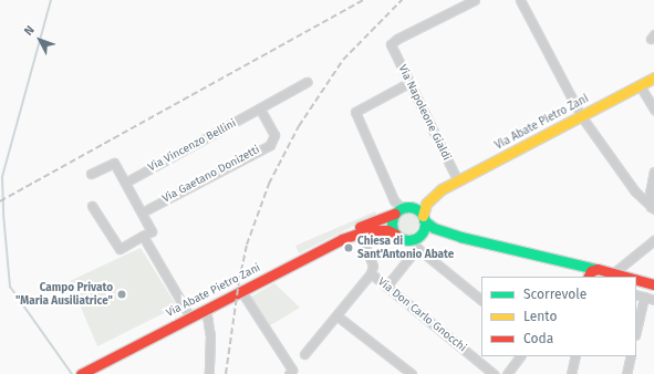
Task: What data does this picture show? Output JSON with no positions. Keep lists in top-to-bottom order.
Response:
{
  "streets": {
    "main road": ["Via Abate Pietro Zani"],
    "street": [
      "Via Napoleone Gialdi",
      "Via Vincenzo Bellini",
      "Via Gaetano Donizetti",
      "Via Don Carlo Gnocchi"
    ]
  },
  "crossings": [
    ["Via Napoleone Gialdi", "Via Abate Pietro Zani"],
    ["Via Vincenzo Bellini", "Via Gaetano Donizetti"]
  ],
  "places": ["Chiesa di Sant'Antonio Abate", "Campo Privato \"Maria Ausiliatrice\""],
  "legend": ["Scorrevole", "Lento", "Coda"],
  "north": "top left"
}
